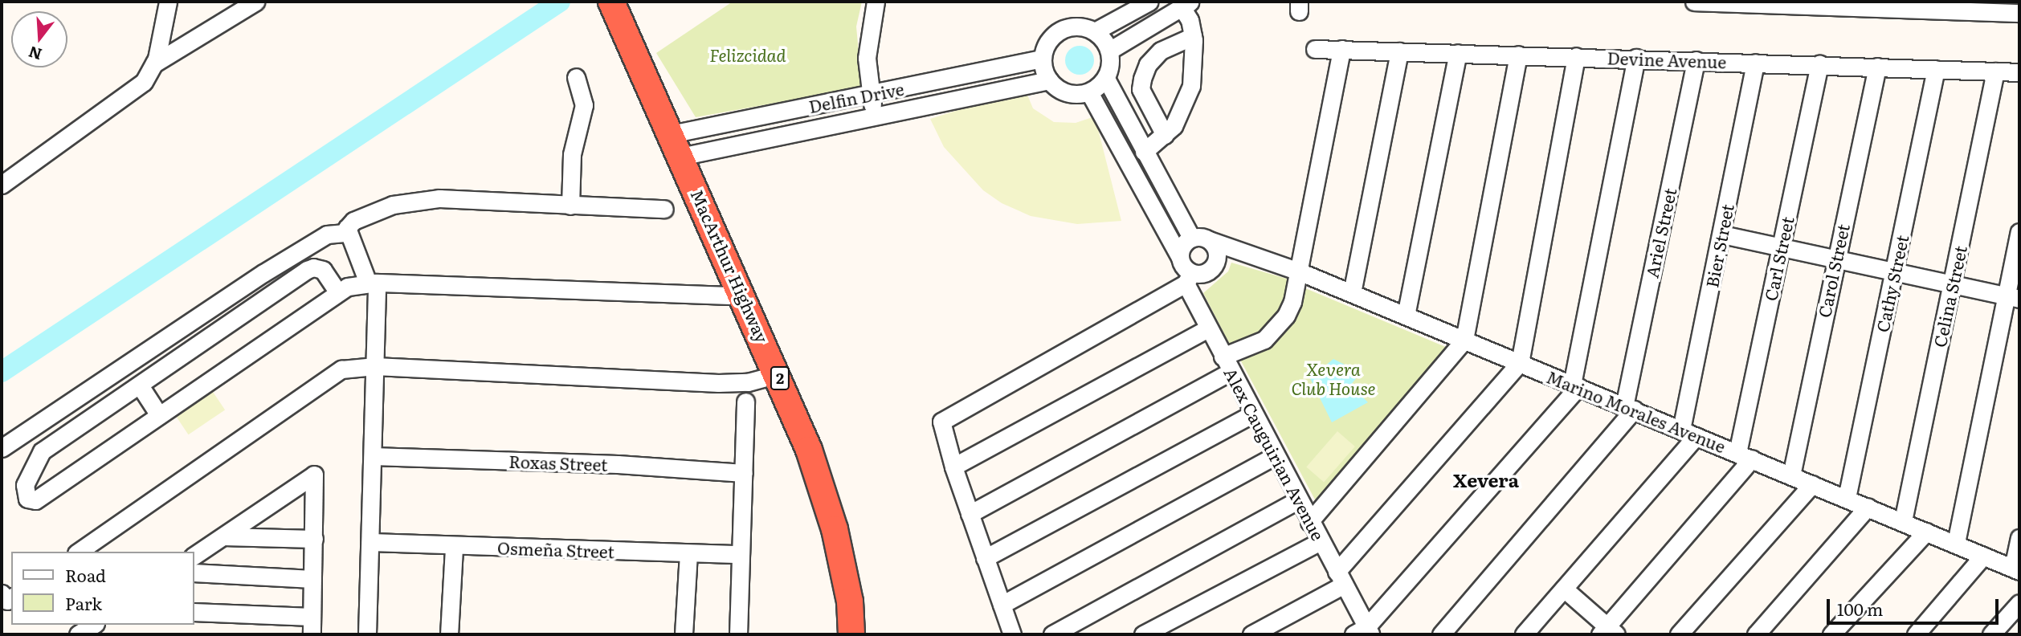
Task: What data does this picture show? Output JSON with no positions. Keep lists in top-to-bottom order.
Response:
{
  "streets": {
    "highway": ["MacArthur Highway", "2"],
    "street": [
      "Devine Avenue",
      "Delfin Drive",
      "Ariel Street",
      "Bier Street",
      "Carl Street",
      "Carol Street",
      "Cathy Street",
      "Celina Street",
      "Marino Morales Avenue",
      "Alex Cauguirian Avenue",
      "Roxas Street",
      "Osmeña Street"
    ]
  },
  "crossings": [
    ["Devine Avenue", "Ariel Street"],
    ["Devine Avenue", "Bier Street"],
    ["Devine Avenue", "Carl Street"],
    ["Devine Avenue", "Carol Street"],
    ["Devine Avenue", "Cathy Street"],
    ["Devine Avenue", "Celina Street"],
    ["Delfin Drive", "MacArthur Highway"],
    ["Ariel Street", "Marino Morales Avenue"],
    ["Bier Street", "Marino Morales Avenue"],
    ["Carl Street", "Marino Morales Avenue"],
    ["Carol Street", "Marino Morales Avenue"],
    ["Cathy Street", "Marino Morales Avenue"],
    ["Celina Street", "Marino Morales Avenue"],
    ["Marino Morales Avenue", "Alex Cauguirian Avenue"]
  ],
  "districts": ["Xevera"],
  "parks": ["Felizcidad", "Xevera Club House"],
  "legend": ["Road", "Park"],
  "scale_bar": "100 m",
  "north": "bottom"
}
